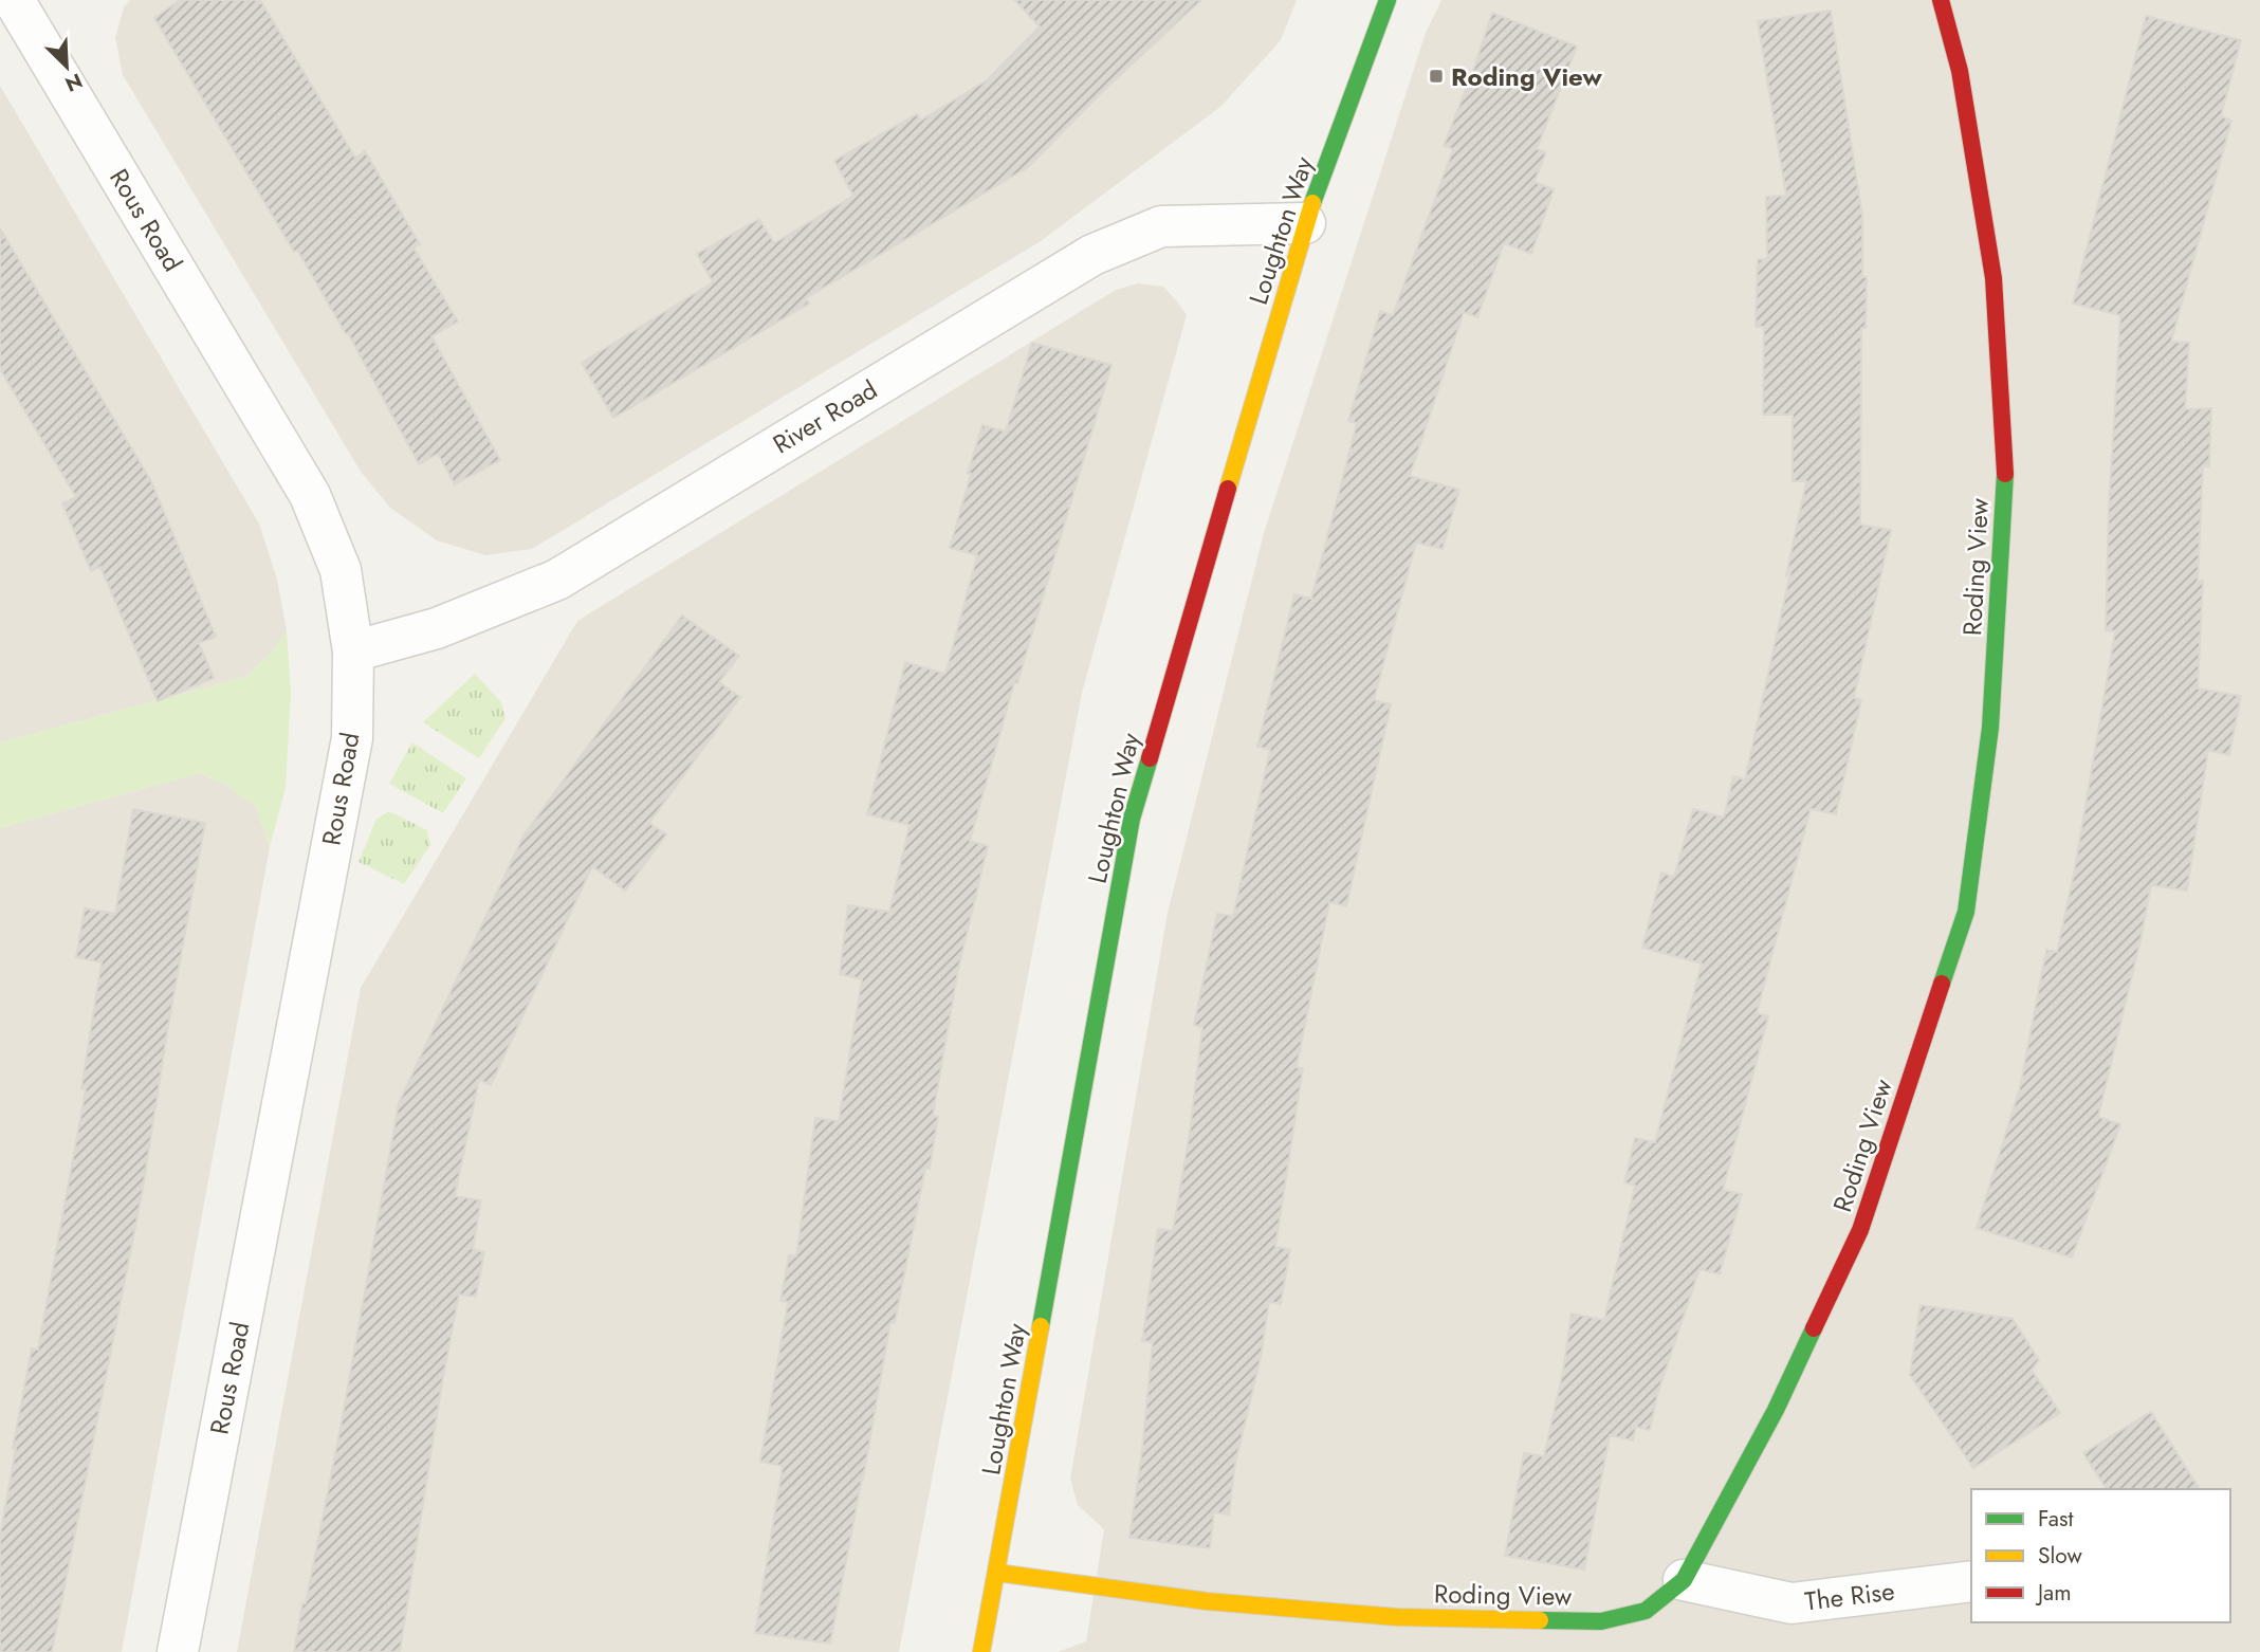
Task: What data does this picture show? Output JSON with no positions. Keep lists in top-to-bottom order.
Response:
{
  "streets": {
    "street": [
      "Rous Road",
      "Loughton Way",
      "River Road",
      "Roding View",
      "The Rise"
    ]
  },
  "crossings": [
    ["Rous Road", "River Road"],
    ["Loughton Way", "River Road"],
    ["Loughton Way", "Roding View"],
    ["Roding View", "The Rise"]
  ],
  "places": {
    "transit": ["Roding View"]
  },
  "legend": ["Fast", "Slow", "Jam"],
  "north": "bottom right"
}
